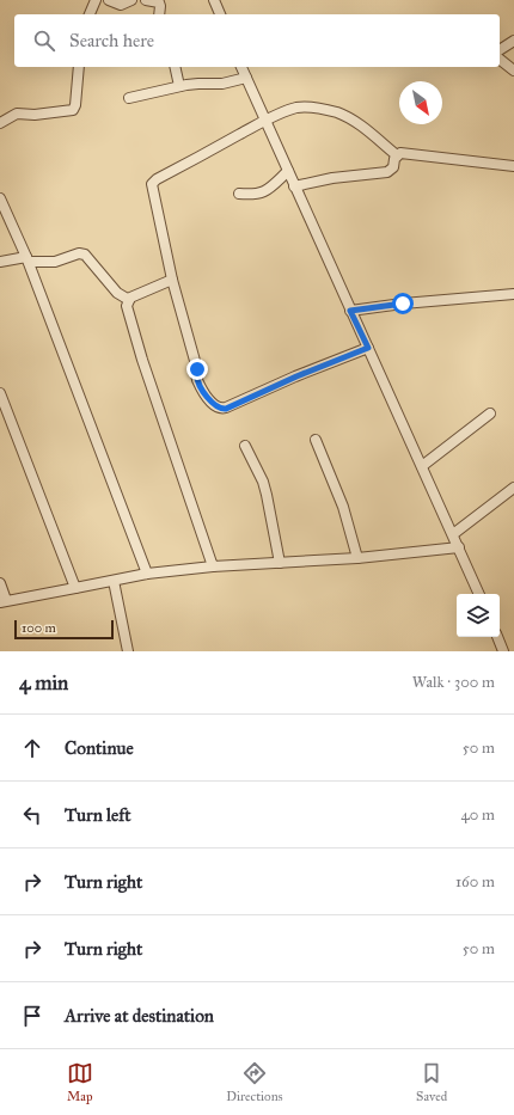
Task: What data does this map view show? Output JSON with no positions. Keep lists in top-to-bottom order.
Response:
{
  "scale_bar": "100 m",
  "north": "bottom right",
  "page": {
    "search": "Search here",
    "scale": "100 m",
    "heading": ["4 min", "Walk · 300 m"],
    "list": [
      ["Continue", "50 m"],
      ["Turn left", "40 m"],
      ["Turn right", "160 m"],
      ["Turn right", "50 m"],
      "Arrive at destination"
    ],
    "nav": ["Map", "Directions", "Saved"]
  }
}
